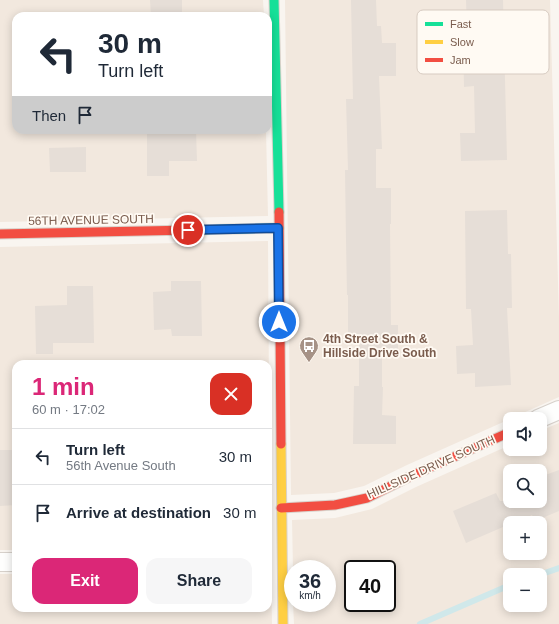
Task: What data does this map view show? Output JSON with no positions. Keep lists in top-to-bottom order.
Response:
{
  "streets": {
    "street": ["56TH AVENUE SOUTH", "HILLSIDE DRIVE SOUTH"]
  },
  "places": {
    "bus stop": ["4th Street South & Hillside Drive South"]
  },
  "legend": ["Fast", "Slow", "Jam"],
  "page": {
    "turn": ["30 m", "Turn left"],
    "then": "Then",
    "heading": ["1 min", "60 m · 17:02"],
    "map_buttons": ["+", "−"],
    "list": [
      {
        "name": "Turn left",
        "note": "56th Avenue South",
        "value": "30 m"
      },
      {
        "name": "Arrive at destination",
        "value": "30 m"
      }
    ],
    "buttons": ["Exit", "Share"],
    "speed": "36 km/h",
    "limit": "40"
  }
}
